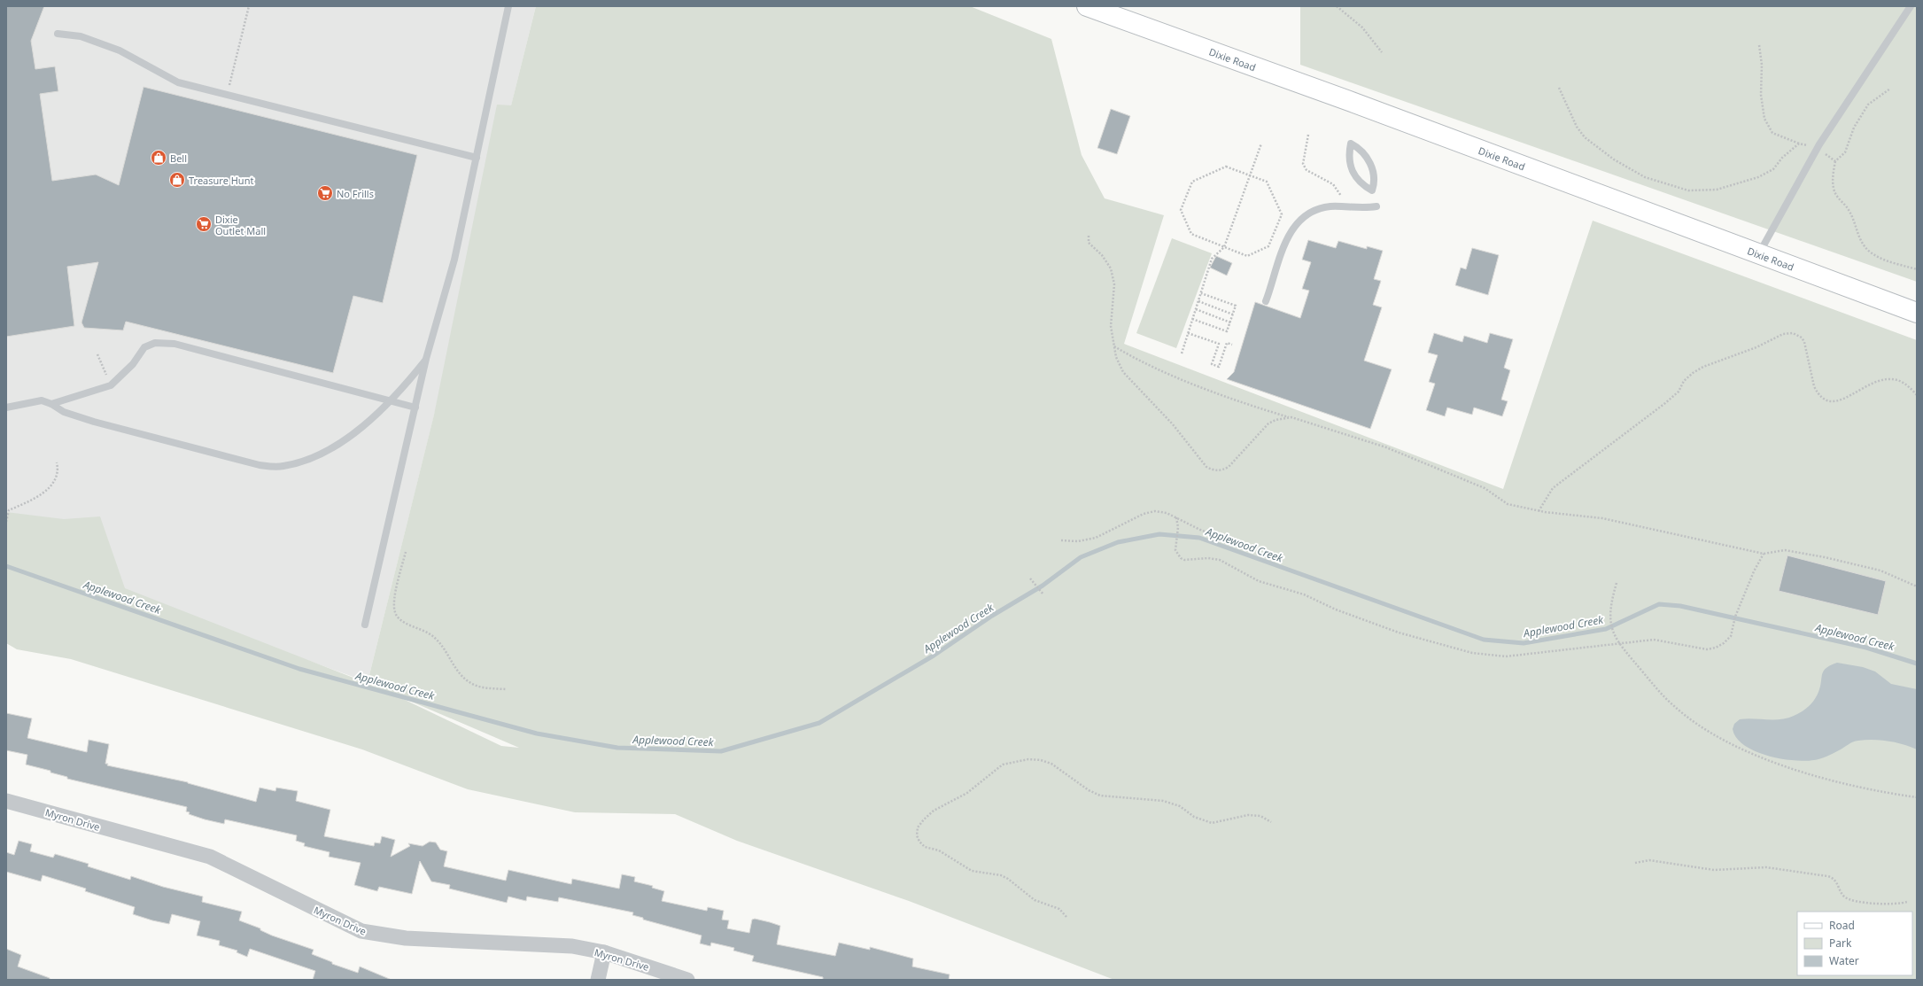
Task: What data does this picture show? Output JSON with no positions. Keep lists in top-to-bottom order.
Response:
{
  "streets": {
    "main road": ["Dixie Road"],
    "street": ["Myron Drive"]
  },
  "water": ["Applewood Creek"],
  "places": {
    "shop": ["Bell", "Treasure Hunt"],
    "supermarket": ["No Frills", "Dixie Outlet Mall"]
  },
  "legend": ["Road", "Park", "Water"]
}
